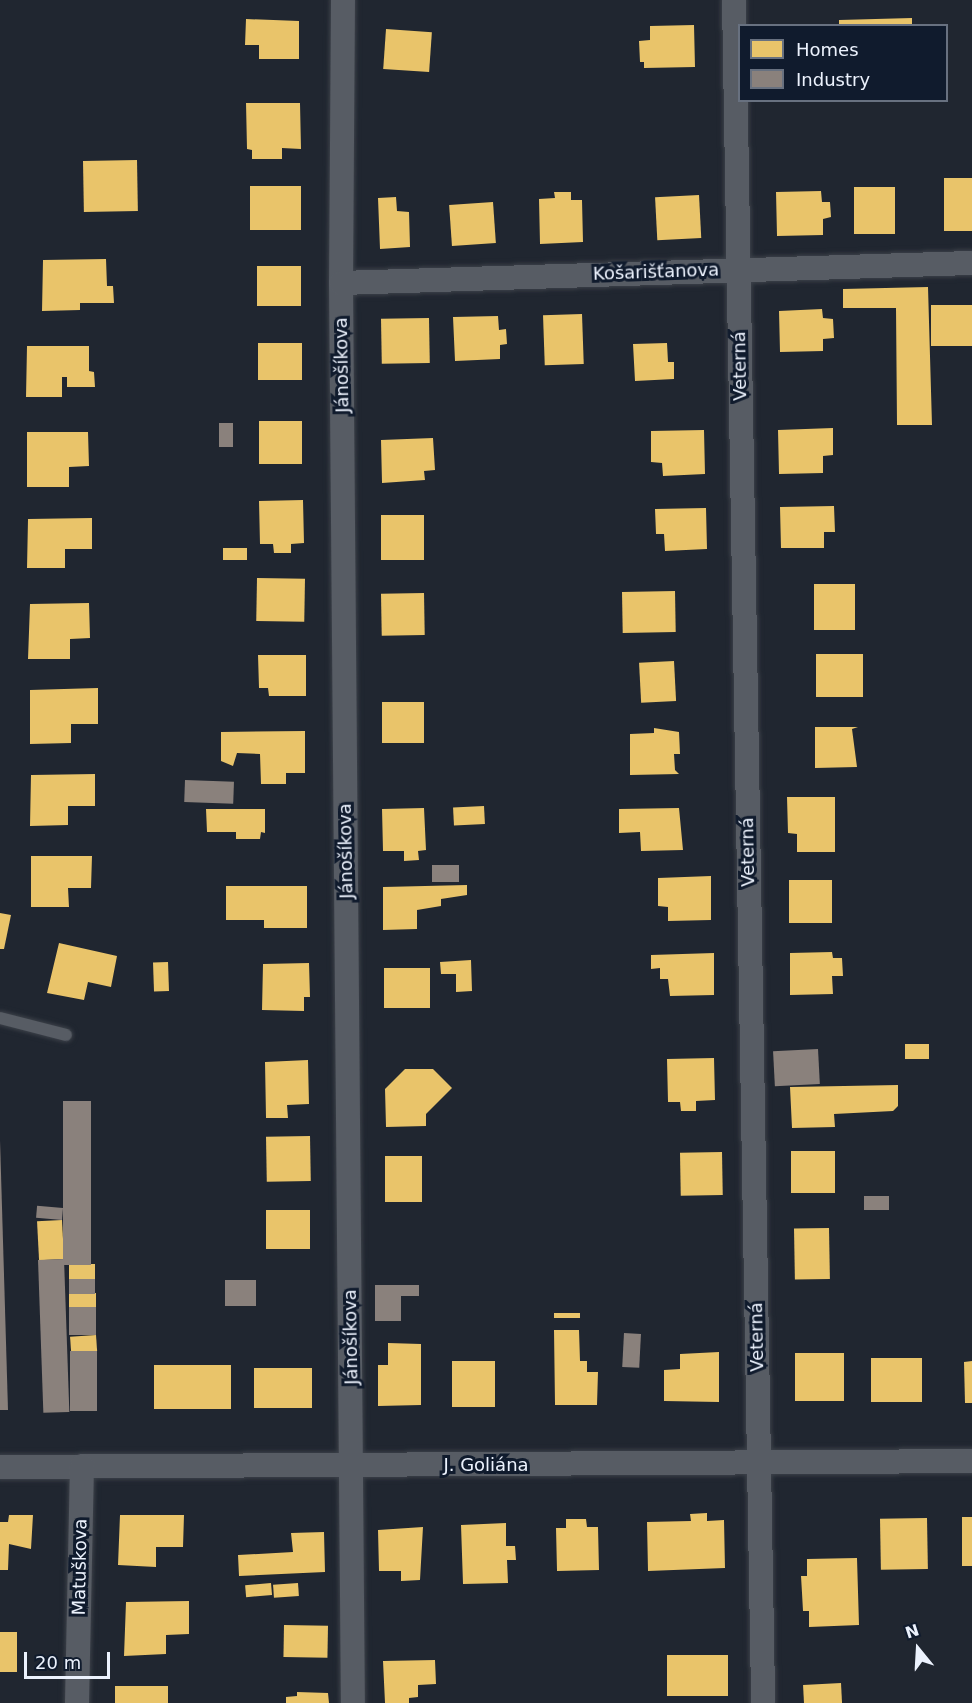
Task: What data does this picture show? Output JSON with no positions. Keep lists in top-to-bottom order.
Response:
{
  "streets": {
    "street": [
      "Košarišťanova",
      "Jánošíkova",
      "Veterná",
      "J. Goliána",
      "Matuškova"
    ]
  },
  "crossings": [
    ["Košarišťanova", "Jánošíkova"],
    ["Košarišťanova", "Veterná"],
    ["Jánošíkova", "J. Goliána"],
    ["Veterná", "J. Goliána"],
    ["J. Goliána", "Matuškova"]
  ],
  "legend": ["Homes", "Industry"],
  "scale_bar": "20 m",
  "north": "top"
}
